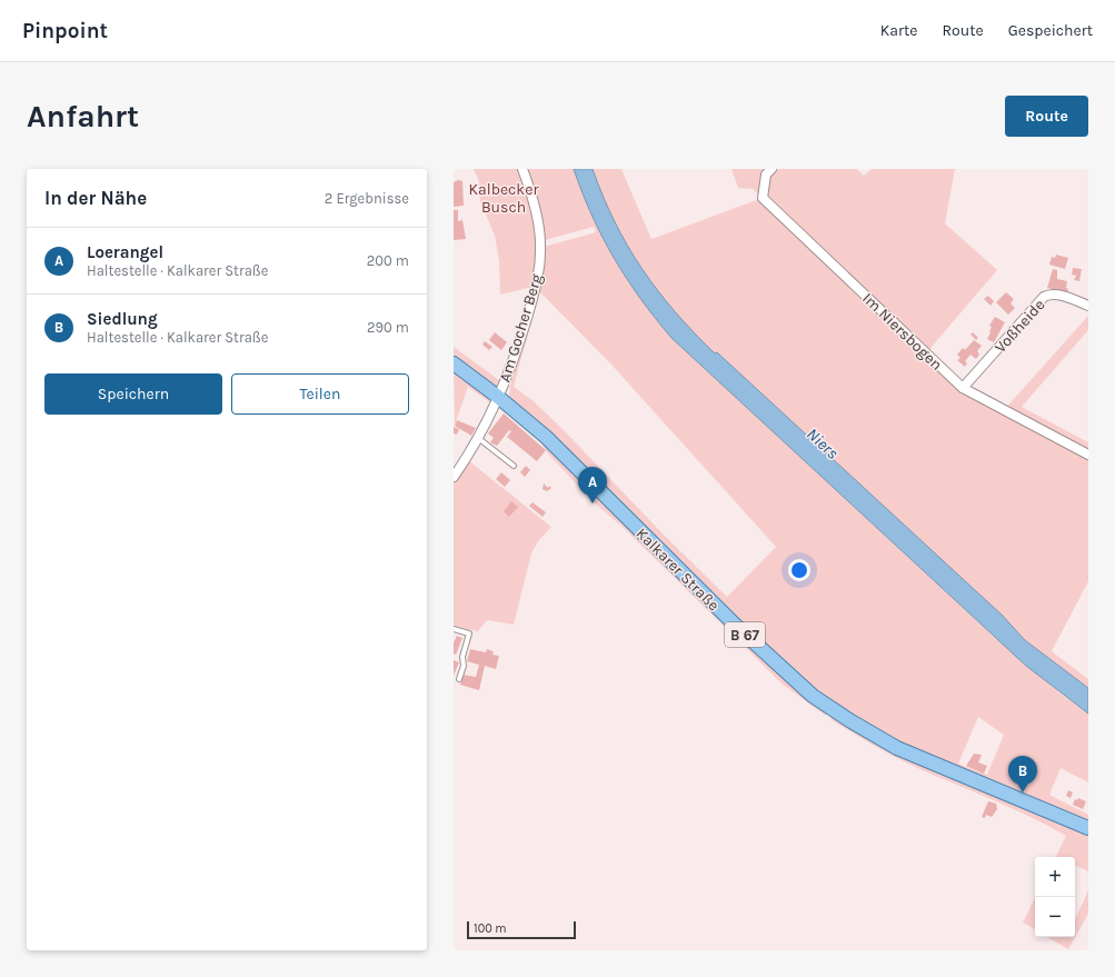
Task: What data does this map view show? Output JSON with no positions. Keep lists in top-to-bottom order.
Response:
{
  "streets": {
    "main road": ["Kalkarer Straße", "B 67"],
    "street": ["Voßheide", "Am Gocher Berg", "Im Niersbogen"]
  },
  "crossings": [
    ["Voßheide", "Im Niersbogen"],
    ["Am Gocher Berg", "Kalkarer Straße"]
  ],
  "water": ["Niers"],
  "parks": ["Kalbecker Busch"],
  "scale_bar": "100 m",
  "page": {
    "header": "Pinpoint",
    "nav": ["Karte", "Route", "Gespeichert"],
    "buttons": [
      "Route",
      ["Speichern", "Teilen"]
    ],
    "title": "Anfahrt",
    "heading": ["In der Nähe", "2 Ergebnisse"],
    "list": [
      {
        "mark": "A",
        "name": "Loerangel",
        "note": "Haltestelle · Kalkarer Straße",
        "value": "200 m"
      },
      {
        "mark": "B",
        "name": "Siedlung",
        "note": "Haltestelle · Kalkarer Straße",
        "value": "290 m"
      }
    ],
    "pins": ["A", "B"],
    "map_buttons": ["+", "−"],
    "scale": "100 m"
  }
}
